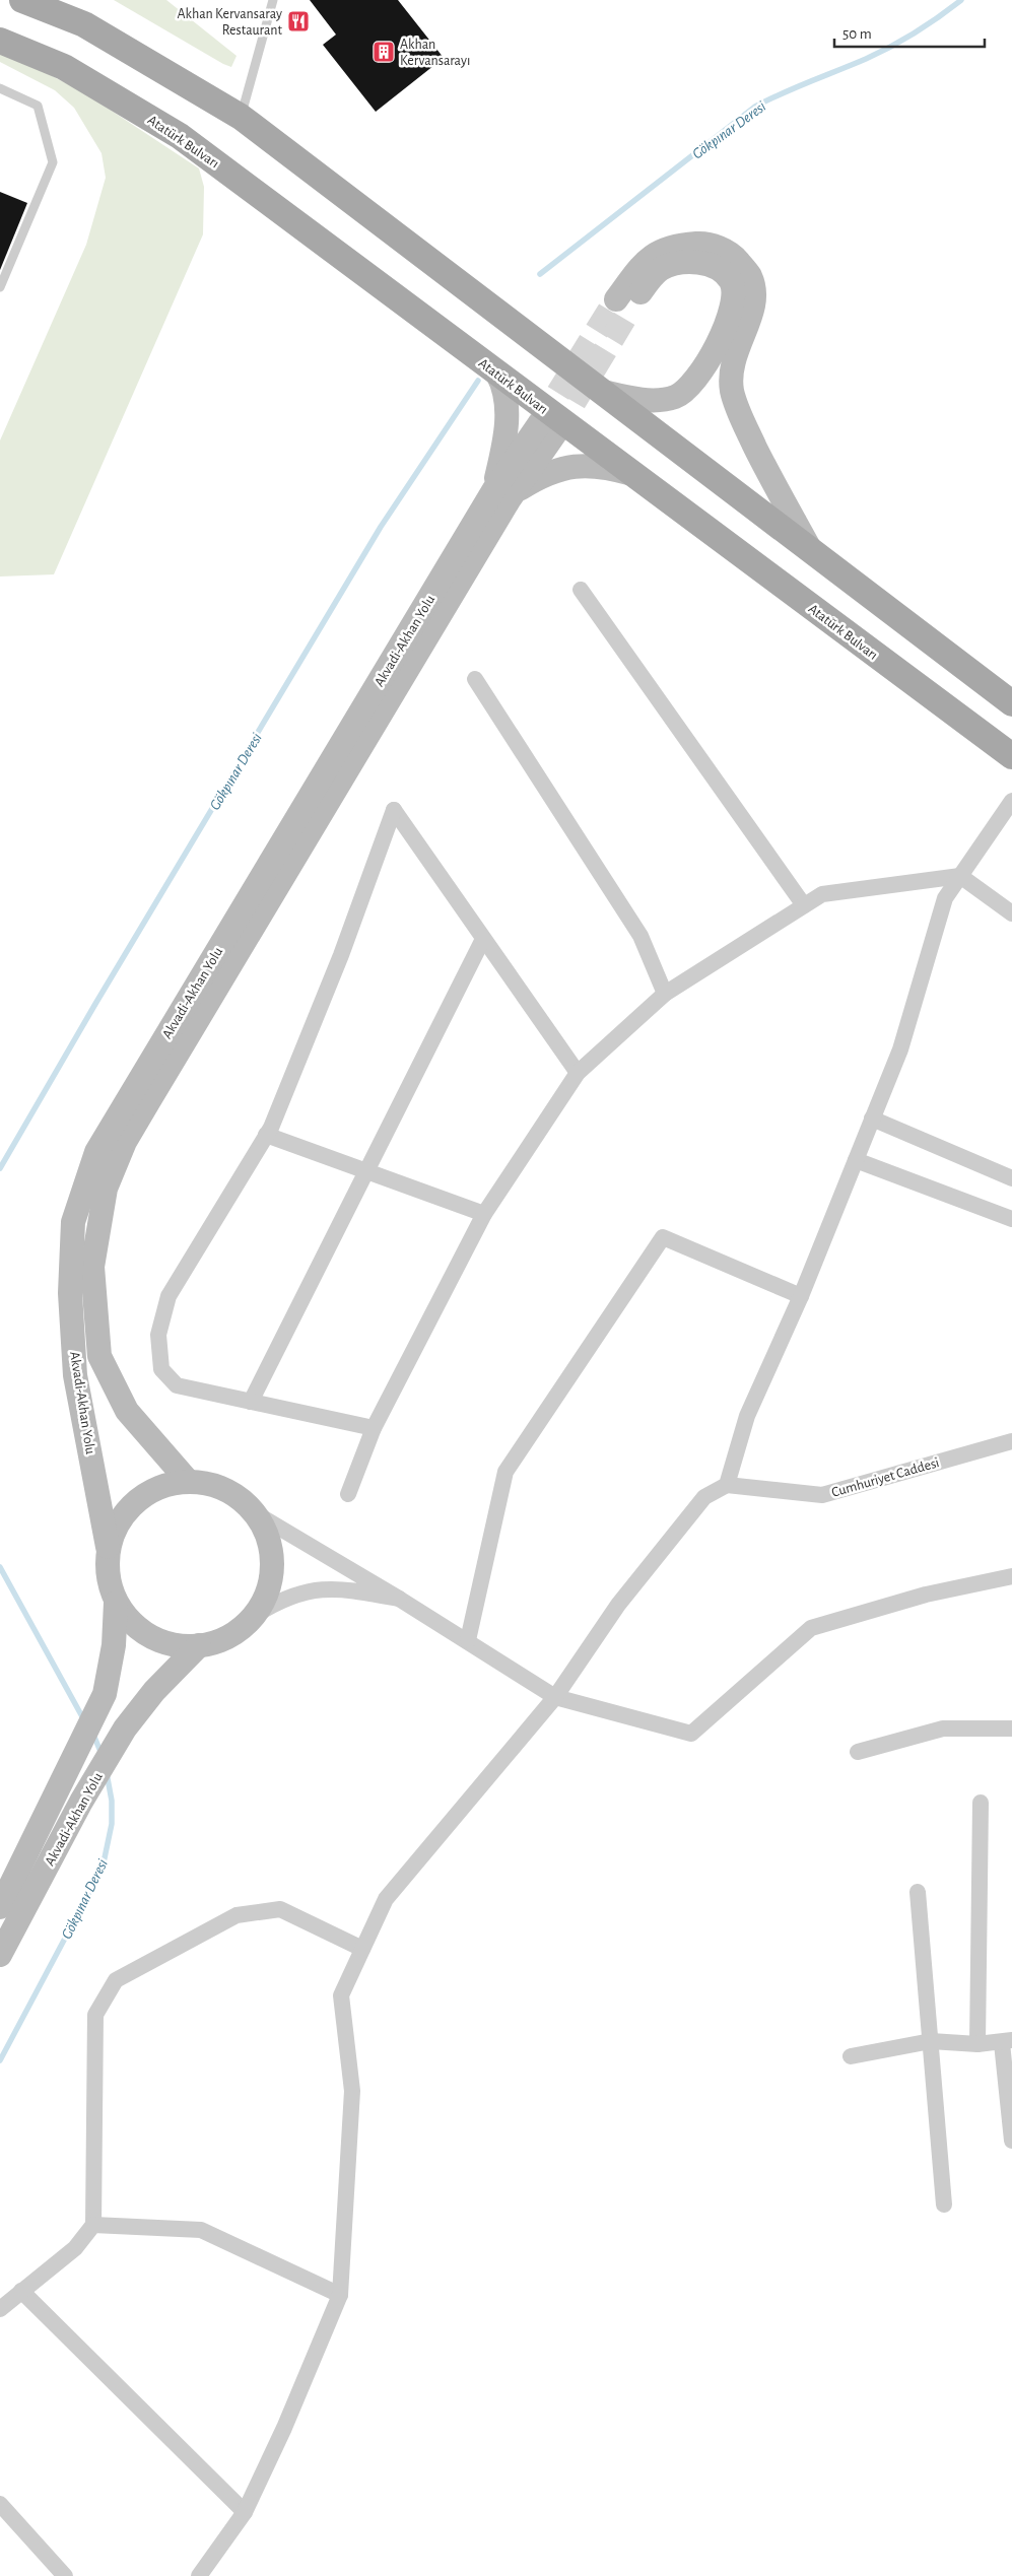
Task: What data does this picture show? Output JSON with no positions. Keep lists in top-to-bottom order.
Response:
{
  "streets": {
    "main road": ["Atatürk Bulvarı", "Akvadi-Akhan Yolu"],
    "street": ["Cumhuriyet Caddesi"]
  },
  "water": ["Gökpınar Deresi"],
  "places": {
    "restaurant": ["Akhan Kervansaray Restaurant"],
    "building": ["Akhan Kervansarayı"]
  },
  "scale_bar": "50 m"
}
